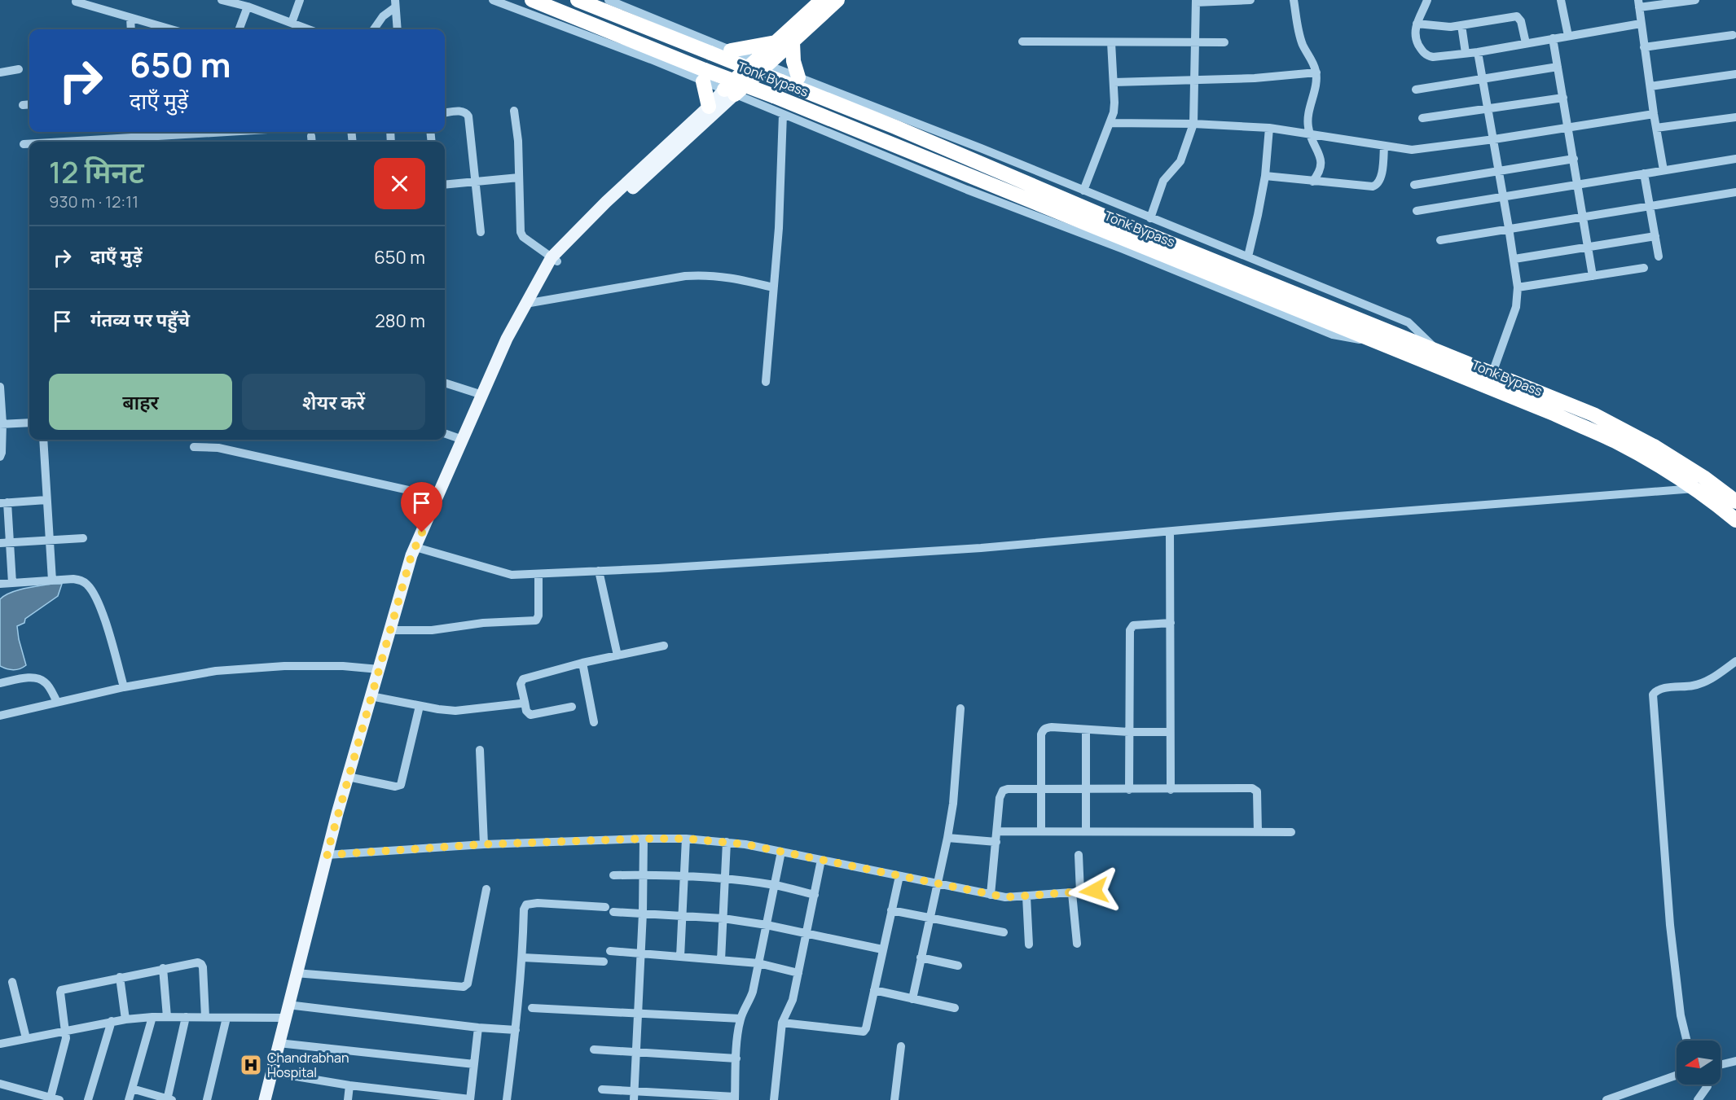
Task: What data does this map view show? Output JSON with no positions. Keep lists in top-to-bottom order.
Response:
{
  "streets": {
    "highway": ["Tonk Bypass"]
  },
  "places": {
    "hospital": ["Chandrabhan Hospital"]
  },
  "north": "left",
  "page": {
    "turn": ["650 m", "दाएँ मुड़ें"],
    "heading": ["12 मिनट", "930 m · 12:11"],
    "list": [
      {
        "name": "दाएँ मुड़ें",
        "value": "650 m"
      },
      {
        "name": "गंतव्य पर पहुँचे",
        "value": "280 m"
      }
    ],
    "buttons": ["बाहर", "शेयर करें"]
  }
}
